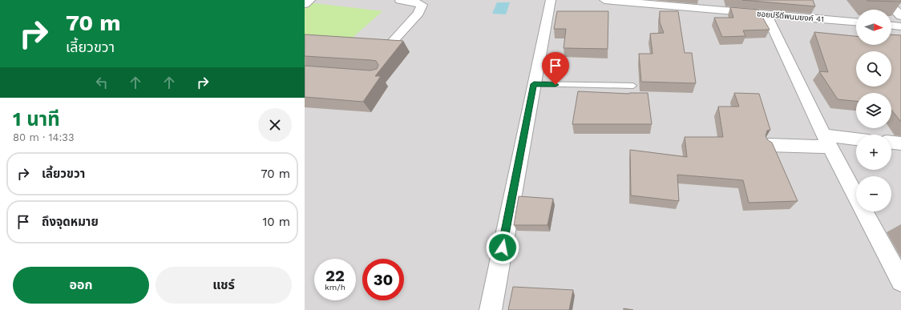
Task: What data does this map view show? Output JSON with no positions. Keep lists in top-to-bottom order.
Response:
{
  "streets": {
    "street": ["ซอยปรีดีพนมยงค์ 41"]
  },
  "north": "right",
  "page": {
    "turn": ["70 m", "เลี้ยวขวา"],
    "map_buttons": ["+", "−"],
    "heading": ["1 นาที", "80 m · 14:33"],
    "list": [
      {
        "name": "เลี้ยวขวา",
        "value": "70 m"
      },
      {
        "name": "ถึงจุดหมาย",
        "value": "10 m"
      }
    ],
    "speed": "22 km/h",
    "limit": "30",
    "buttons": ["ออก", "แชร์"]
  }
}
